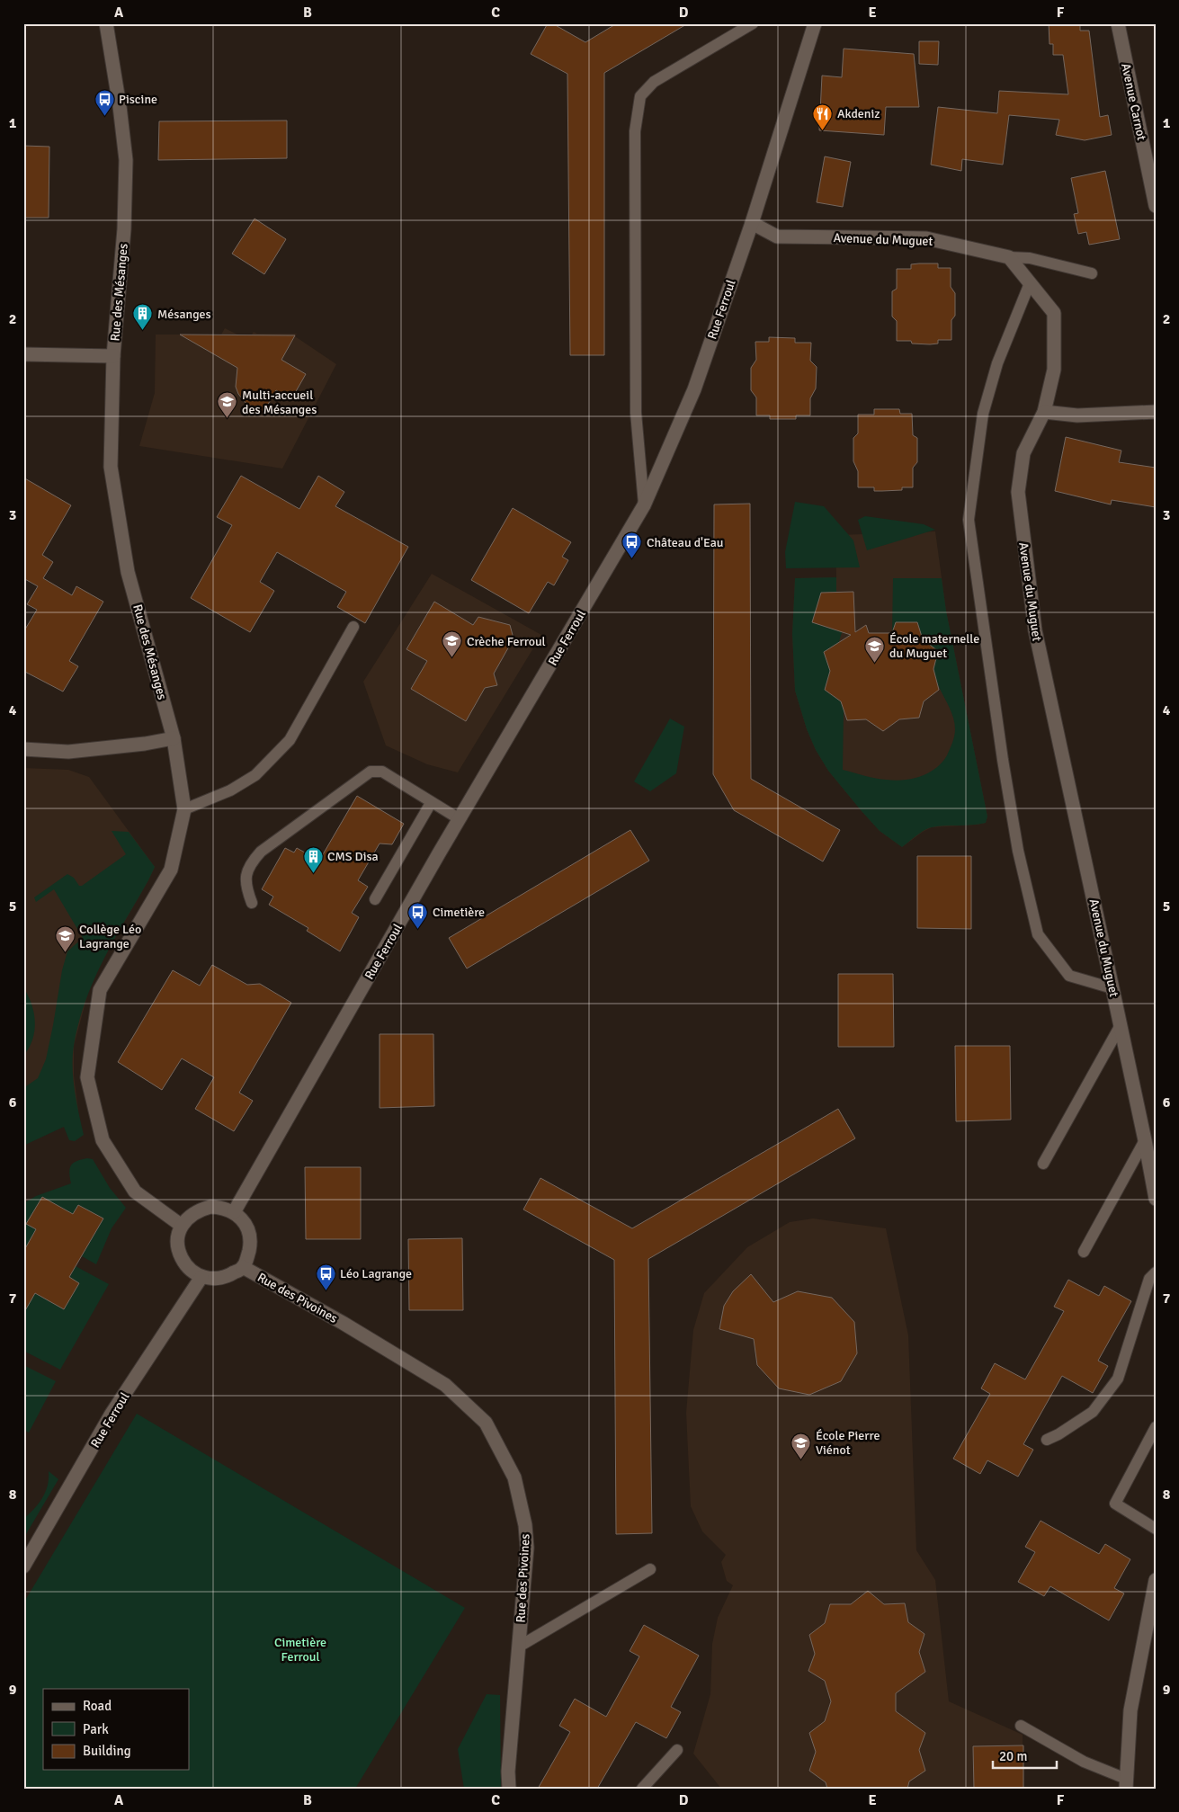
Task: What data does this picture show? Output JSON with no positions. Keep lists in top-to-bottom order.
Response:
{
  "streets": {
    "street": [
      "Avenue Carnot",
      "Avenue du Muguet",
      "Rue des Mésanges",
      "Rue Ferroul",
      "Rue des Pivoines"
    ]
  },
  "crossings": [
    ["Avenue du Muguet", "Rue Ferroul"],
    ["Rue des Mésanges", "Rue Ferroul"],
    ["Rue des Mésanges", "Rue des Pivoines"],
    ["Rue Ferroul", "Rue des Pivoines"]
  ],
  "parks": ["Cimetière Ferroul"],
  "places": {
    "bus stop": [
      "Piscine",
      "Château d'Eau",
      "Cimetière",
      "Léo Lagrange"
    ],
    "restaurant": ["Akdeniz"],
    "building": ["Mésanges", "CMS Disa"],
    "school or university": [
      "Multi-accueil des Mésanges",
      "Crèche Ferroul",
      "École maternelle du Muguet",
      "Collège Léo Lagrange",
      "École Pierre Viénot"
    ]
  },
  "legend": ["Road", "Park", "Building"],
  "scale_bar": "20 m",
  "grid": {
    "columns": [
      "A",
      "B",
      "C",
      "D",
      "E",
      "F"
    ],
    "rows": [
      "1",
      "2",
      "3",
      "4",
      "5",
      "6",
      "7",
      "8",
      "9"
    ]
  }
}
